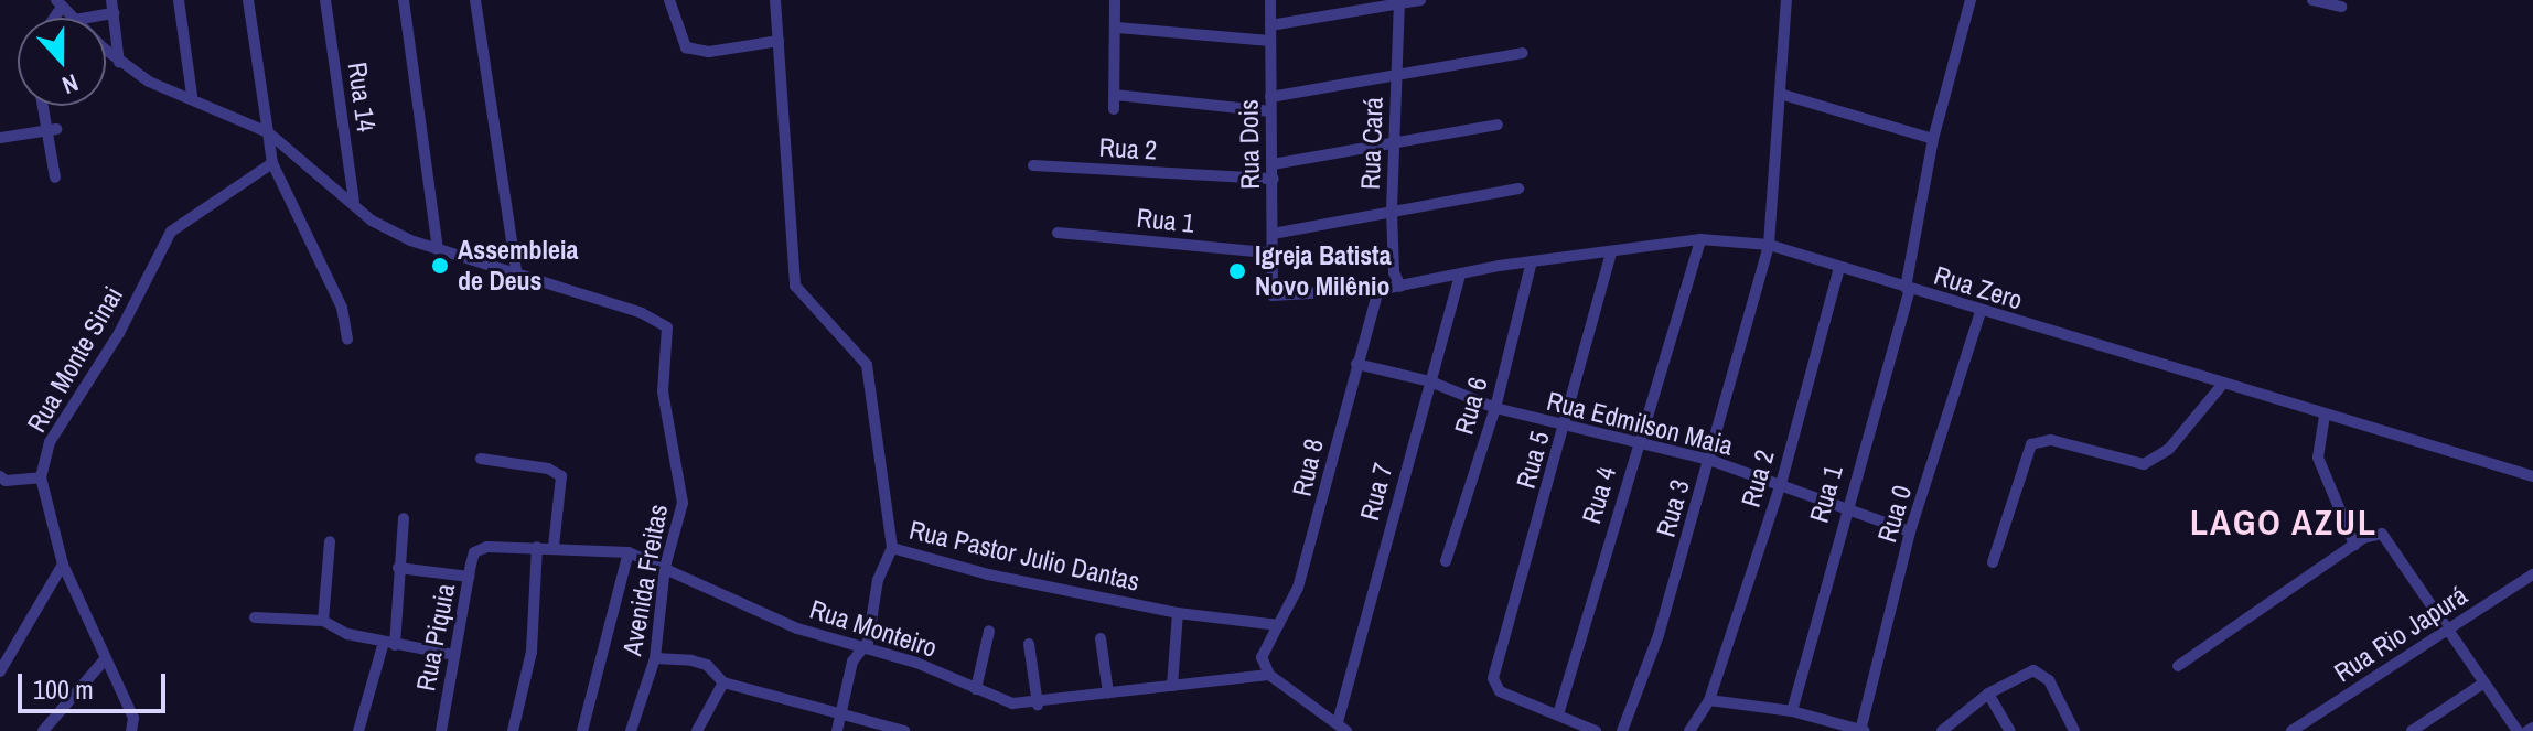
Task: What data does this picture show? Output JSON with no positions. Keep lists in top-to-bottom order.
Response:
{
  "streets": {
    "street": [
      "Rua 14",
      "Rua Cará",
      "Rua Dois",
      "Rua 2",
      "Rua 1",
      "Rua Zero",
      "Rua Monte Sinai",
      "Rua 6",
      "Rua Edmilson Maia",
      "Rua 5",
      "Rua 8",
      "Rua 7",
      "Rua 4",
      "Rua 3",
      "Rua 0",
      "Rua Pastor Julio Dantas",
      "Avenida Freitas",
      "Rua Monteiro",
      "Rua Rio Japurá",
      "Rua Piquia"
    ]
  },
  "crossings": [
    ["Rua Cará", "Rua Zero"],
    ["Rua Cará", "Rua 8"],
    ["Rua Dois", "Rua 2"],
    ["Rua Dois", "Rua 1"],
    ["Rua Dois", "Rua Zero"],
    ["Rua 2", "Rua Zero"],
    ["Rua 2", "Rua Edmilson Maia"],
    ["Rua 1", "Rua Zero"],
    ["Rua 1", "Rua Edmilson Maia"],
    ["Rua Zero", "Rua 6"],
    ["Rua Zero", "Rua 5"],
    ["Rua Zero", "Rua 8"],
    ["Rua Zero", "Rua 7"],
    ["Rua Zero", "Rua 4"],
    ["Rua Zero", "Rua 3"],
    ["Rua Zero", "Rua 0"],
    ["Rua 6", "Rua Edmilson Maia"],
    ["Rua Edmilson Maia", "Rua 5"],
    ["Rua Edmilson Maia", "Rua 8"],
    ["Rua Edmilson Maia", "Rua 7"],
    ["Rua Edmilson Maia", "Rua 4"],
    ["Rua Edmilson Maia", "Rua 3"],
    ["Rua Edmilson Maia", "Rua 0"],
    ["Rua 5", "Rua 4"],
    ["Rua 8", "Rua Pastor Julio Dantas"],
    ["Rua 8", "Rua Monteiro"],
    ["Avenida Freitas", "Rua Monteiro"],
    ["Rua Monteiro", "Rua Piquia"]
  ],
  "districts": ["LAGO AZUL"],
  "places": ["Assembleia de Deus", "Igreja Batista Novo Milênio"],
  "scale_bar": "100 m",
  "north": "bottom"
}
